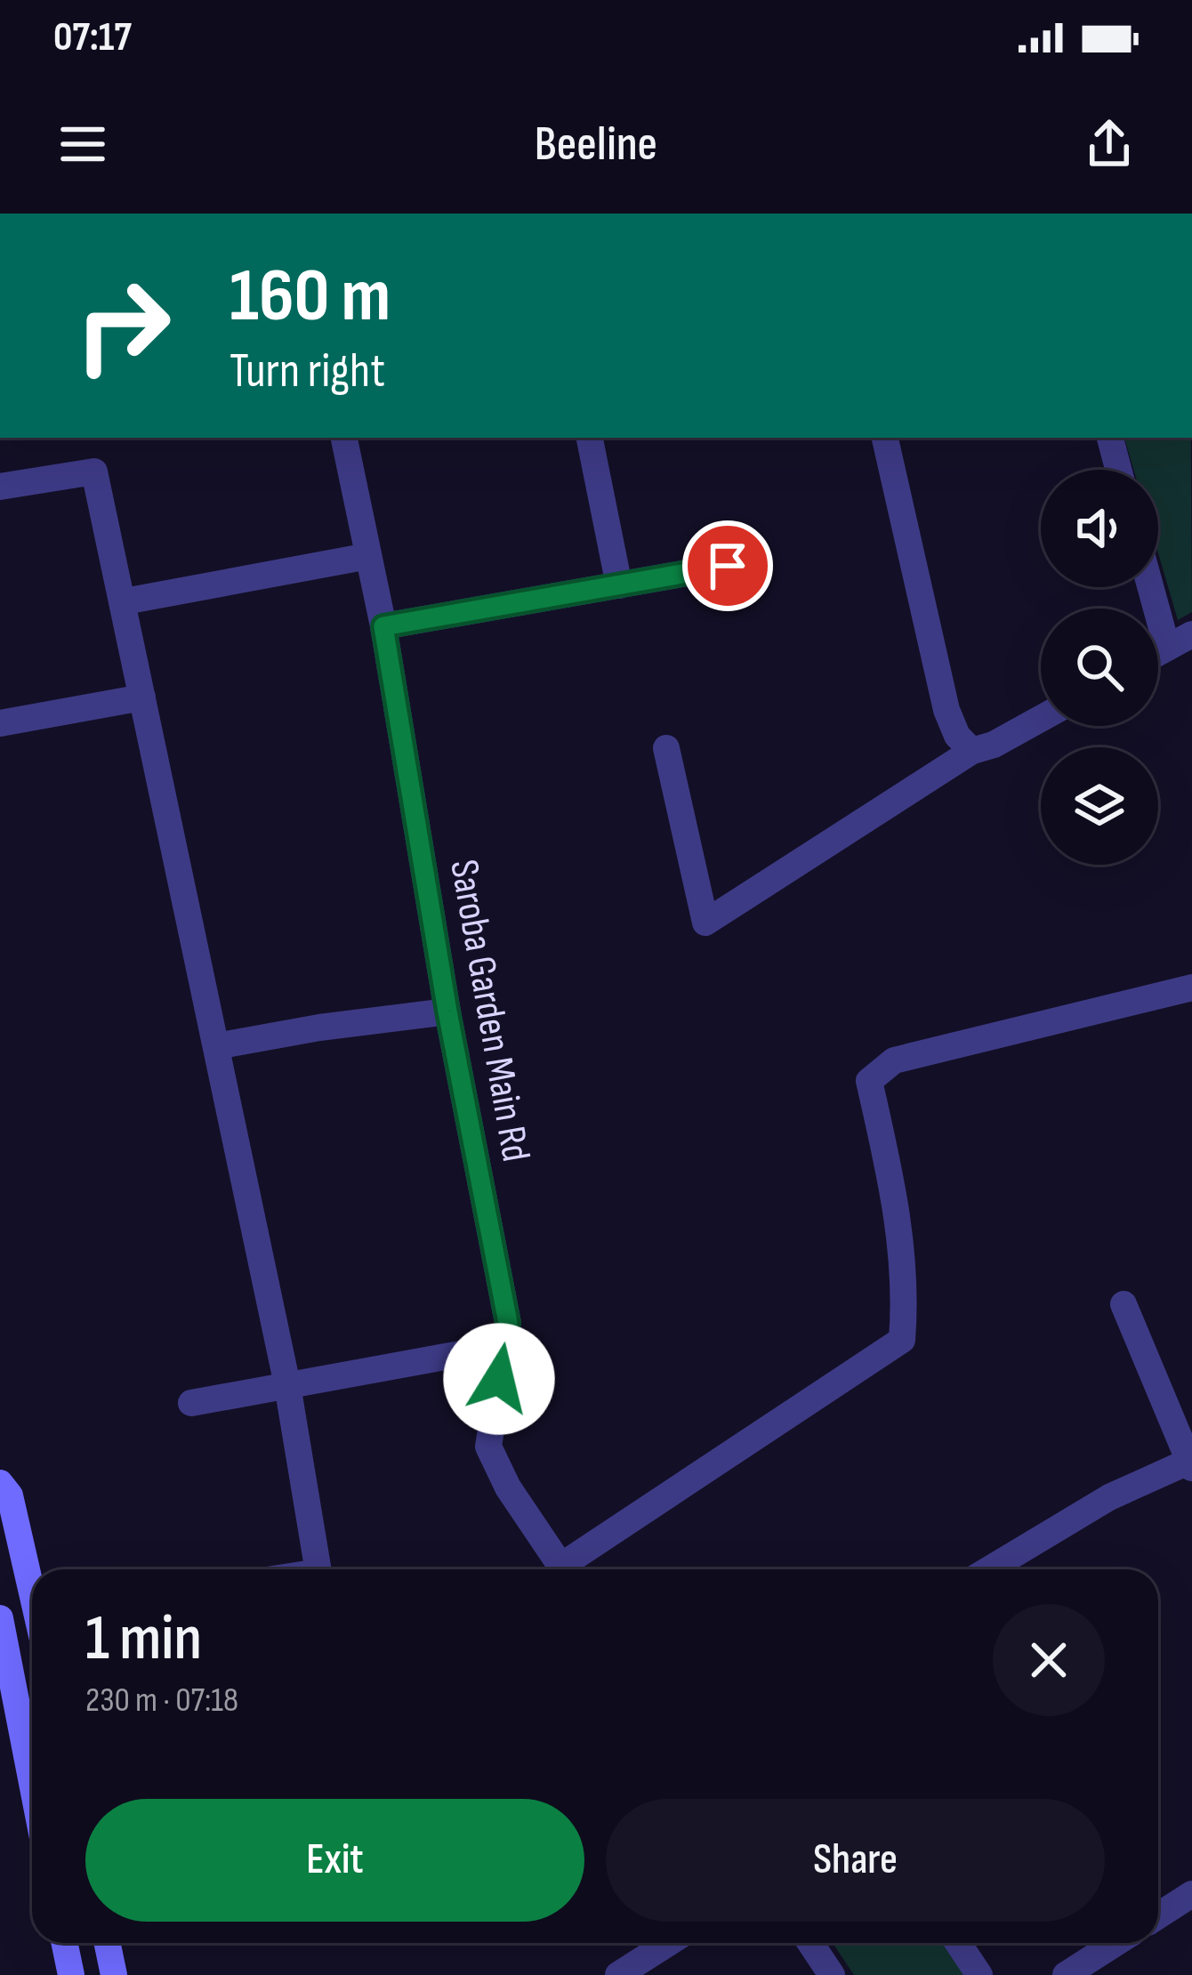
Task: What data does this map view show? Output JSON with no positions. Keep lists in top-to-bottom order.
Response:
{
  "streets": {
    "street": ["Saroba Garden Main Rd"]
  },
  "page": {
    "status": "07:17",
    "header": "Beeline",
    "turn": ["160 m", "Turn right"],
    "heading": ["1 min", "230 m · 07:18"],
    "buttons": ["Exit", "Share"]
  }
}
